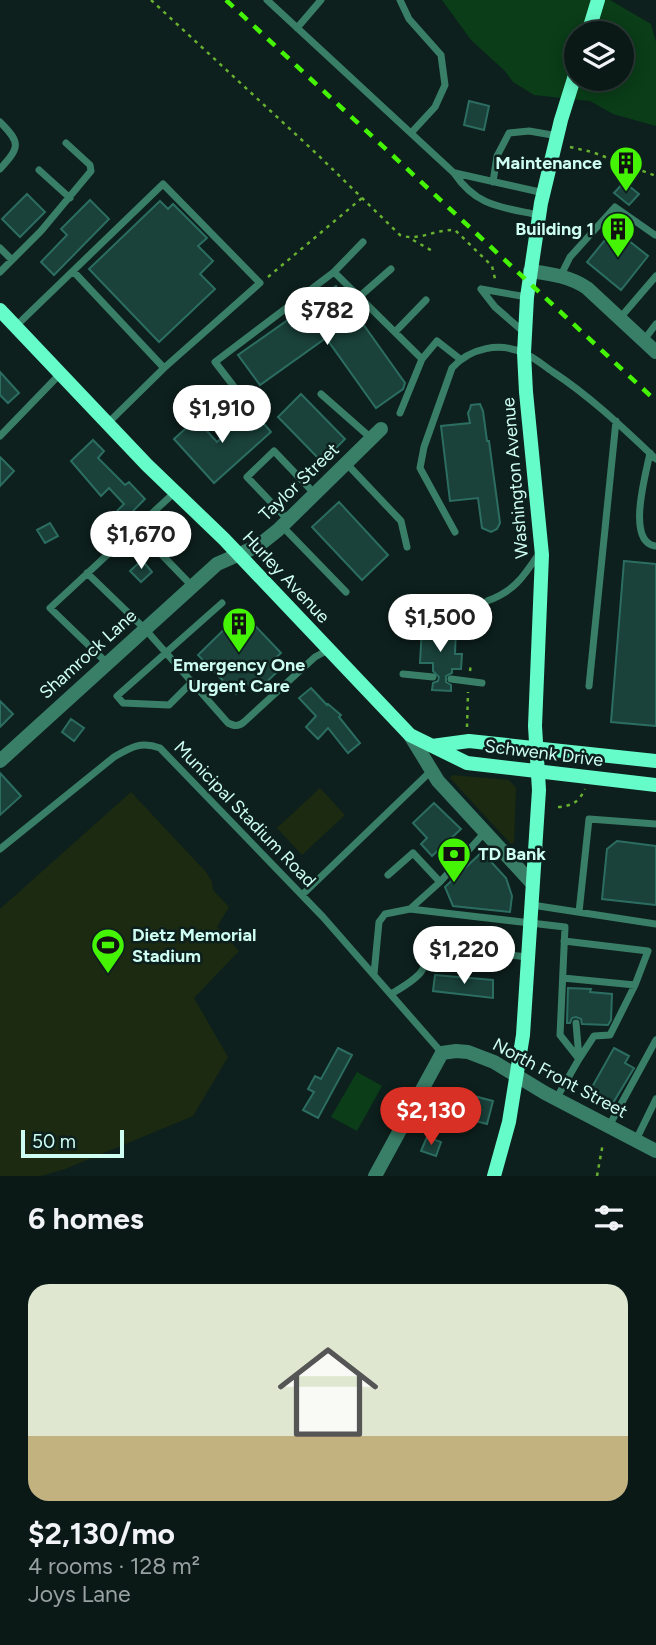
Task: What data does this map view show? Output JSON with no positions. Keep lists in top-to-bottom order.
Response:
{
  "streets": {
    "main road": ["Washington Avenue", "Hurley Avenue", "Schwenk Drive"],
    "street": ["Taylor Street", "Shamrock Lane", "North Front Street"],
    "lane": ["Municipal Stadium Road"]
  },
  "crossings": [
    ["Washington Avenue", "Hurley Avenue"],
    ["Washington Avenue", "Schwenk Drive"],
    ["Washington Avenue", "North Front Street"],
    ["Taylor Street", "Hurley Avenue"],
    ["Taylor Street", "Shamrock Lane"],
    ["Hurley Avenue", "Shamrock Lane"],
    ["Hurley Avenue", "Schwenk Drive"],
    ["Municipal Stadium Road", "North Front Street"]
  ],
  "places": {
    "building": ["Maintenance", "Building 1", "Emergency One Urgent Care"],
    "bank": ["TD Bank"],
    "sports": ["Dietz Memorial Stadium"]
  },
  "scale_bar": "50 m",
  "page": {
    "price": [
      "$782",
      "$1,910",
      "$1,670",
      "$1,500",
      "$1,220",
      "$2,130"
    ],
    "scale": "50 m",
    "heading": "6 homes",
    "list": [
      {
        "name": "$2,130/mo",
        "note": "4 rooms · 128 m² · Joys Lane"
      }
    ]
  }
}
